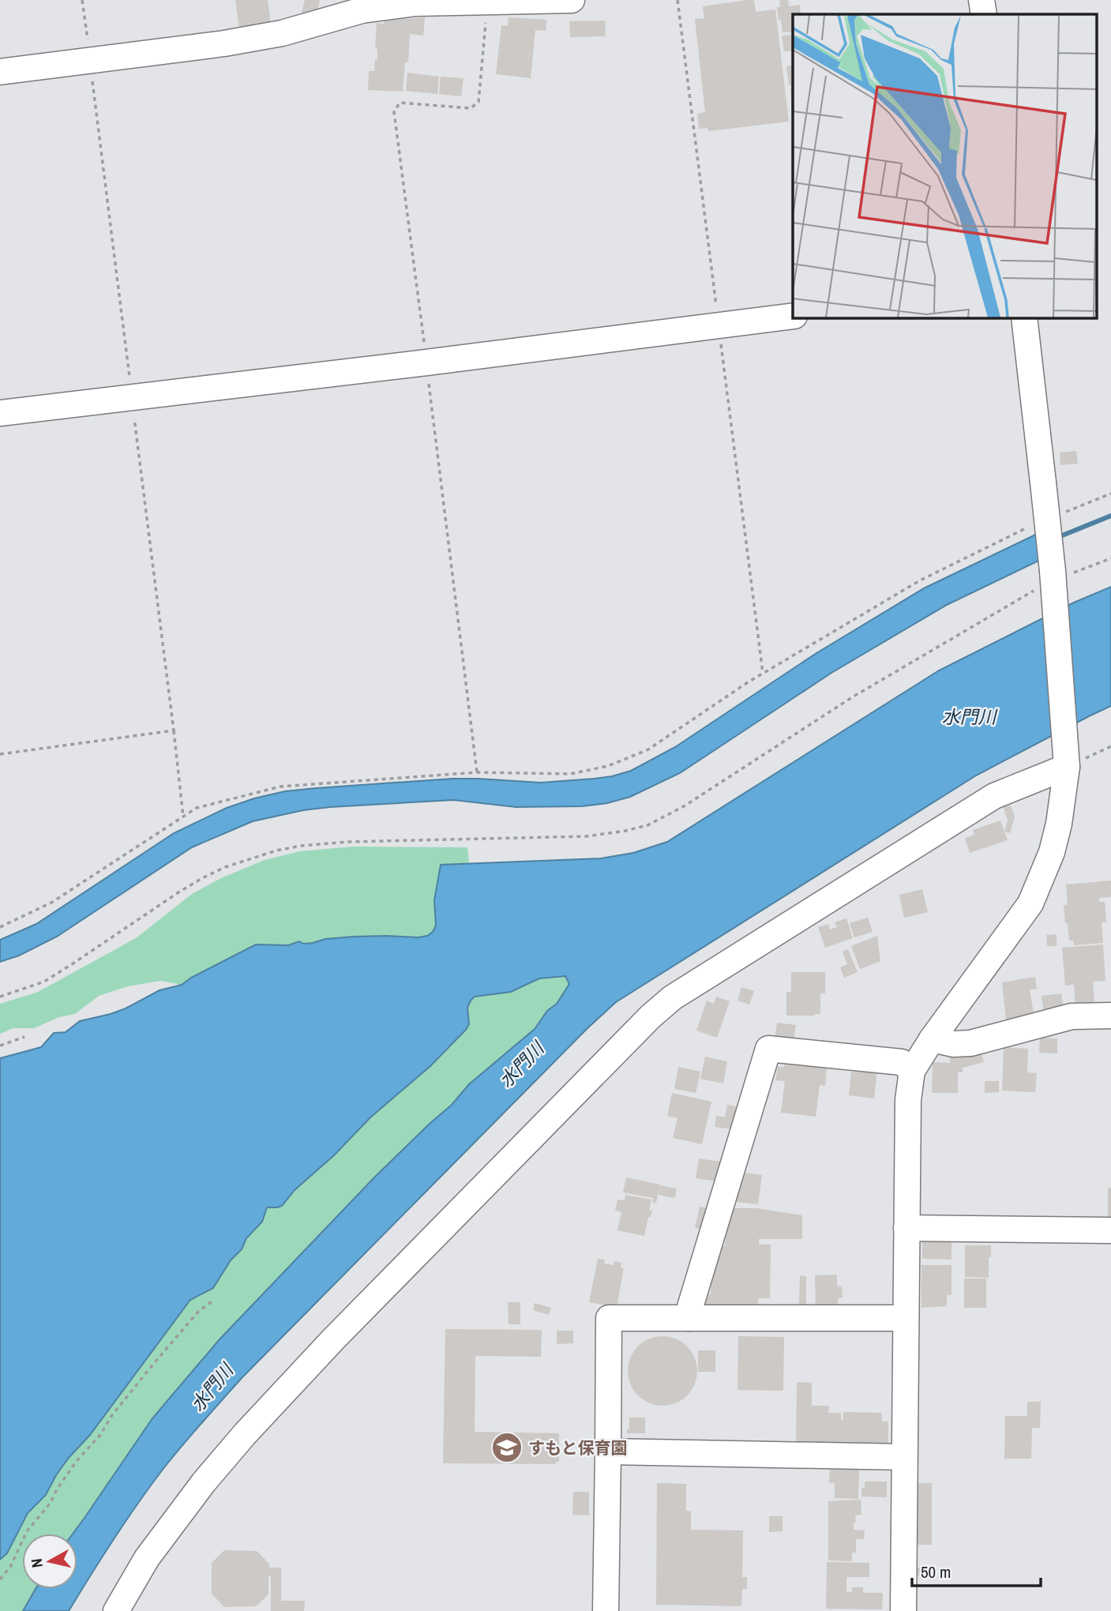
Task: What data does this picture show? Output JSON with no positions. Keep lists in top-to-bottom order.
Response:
{
  "water": ["水門川"],
  "places": {
    "school or university": ["すもと保育園"]
  },
  "scale_bar": "50 m",
  "north": "left"
}
